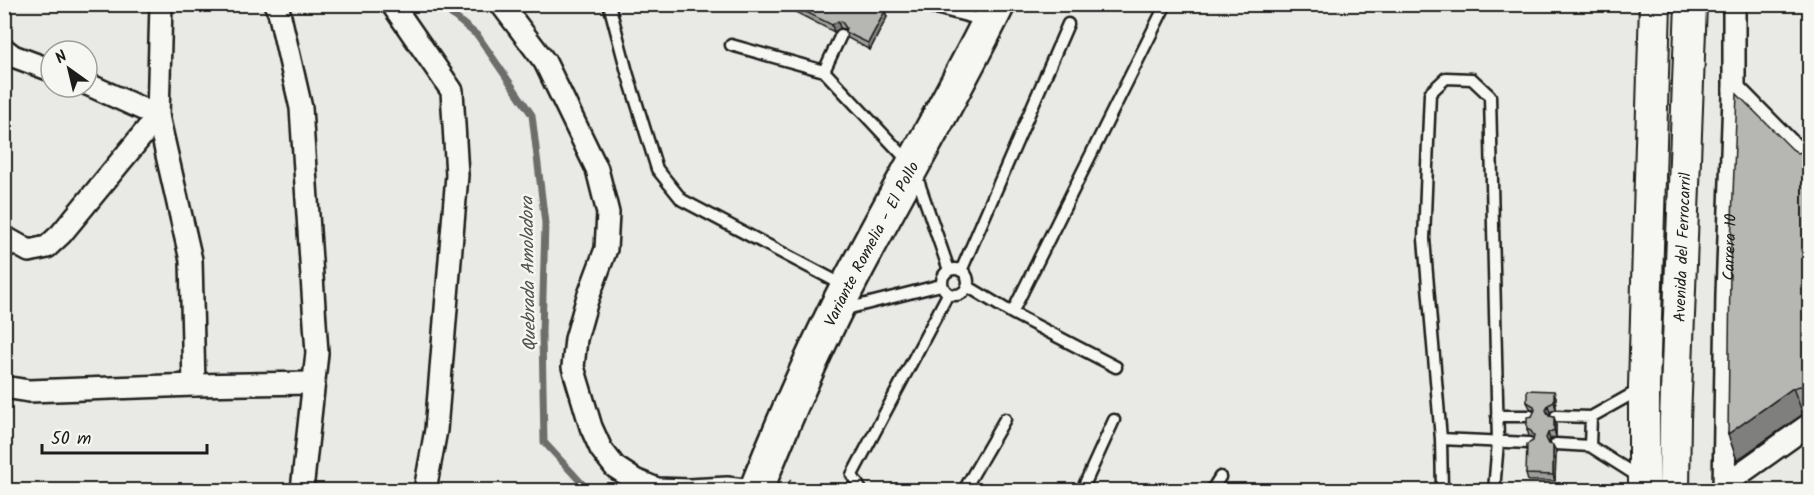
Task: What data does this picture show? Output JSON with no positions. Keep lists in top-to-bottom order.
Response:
{
  "streets": {
    "highway": ["Variante Romelia - El Pollo"],
    "main road": ["Avenida del Ferrocarril"],
    "street": ["Carrera 10"]
  },
  "water": ["Quebrada Amoladora"],
  "scale_bar": "50 m",
  "north": "top left"
}
